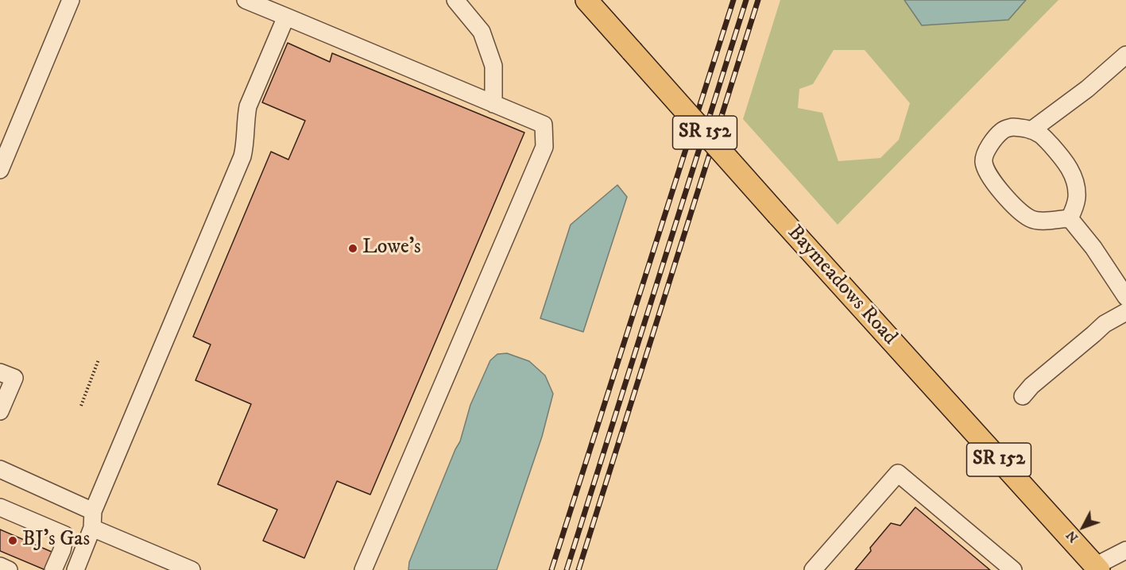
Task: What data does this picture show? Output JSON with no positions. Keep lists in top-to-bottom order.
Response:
{
  "streets": {
    "main road": ["SR 152", "Baymeadows Road"]
  },
  "places": ["Lowe's", "BJ's Gas"],
  "north": "bottom left"
}
